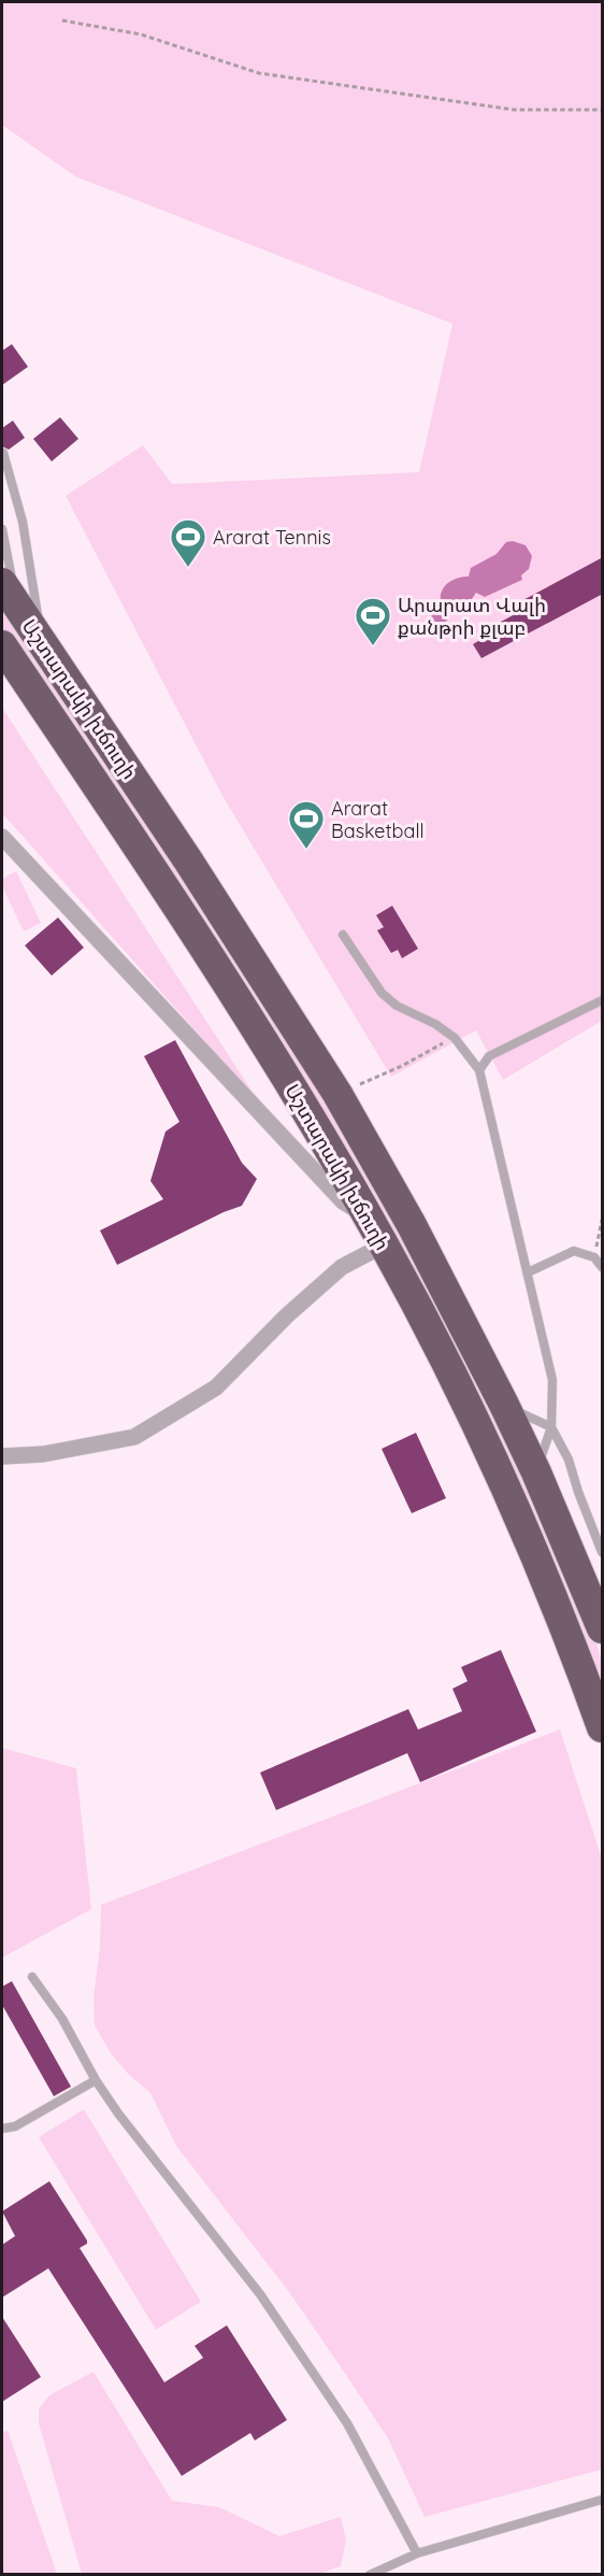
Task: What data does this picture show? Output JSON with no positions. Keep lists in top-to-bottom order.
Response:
{
  "streets": {
    "highway": ["Աշտարակի խճուղի"]
  },
  "places": {
    "sports": ["Ararat Tennis", "Արարատ Վալի քանթրի քլաբ", "Ararat Basketball"]
  }
}
